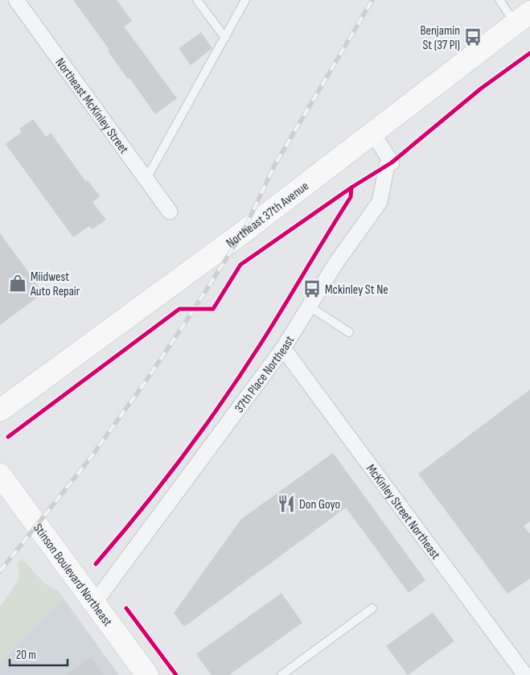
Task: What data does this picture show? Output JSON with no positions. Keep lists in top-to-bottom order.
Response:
{
  "streets": {
    "street": [
      "Northeast McKinley Street",
      "Northeast 37th Avenue",
      "37th Place Northeast",
      "McKinley Street Northeast",
      "Stinson Boulevard Northeast"
    ]
  },
  "crossings": [
    ["Northeast 37th Avenue", "37th Place Northeast"],
    ["37th Place Northeast", "McKinley Street Northeast"],
    ["37th Place Northeast", "Stinson Boulevard Northeast"]
  ],
  "places": {
    "bus stop": ["Benjamin St (37 Pl)", "Mckinley St Ne"],
    "shop": ["Miidwest Auto Repair"],
    "restaurant": ["Don Goyo"]
  },
  "scale_bar": "20 m"
}
